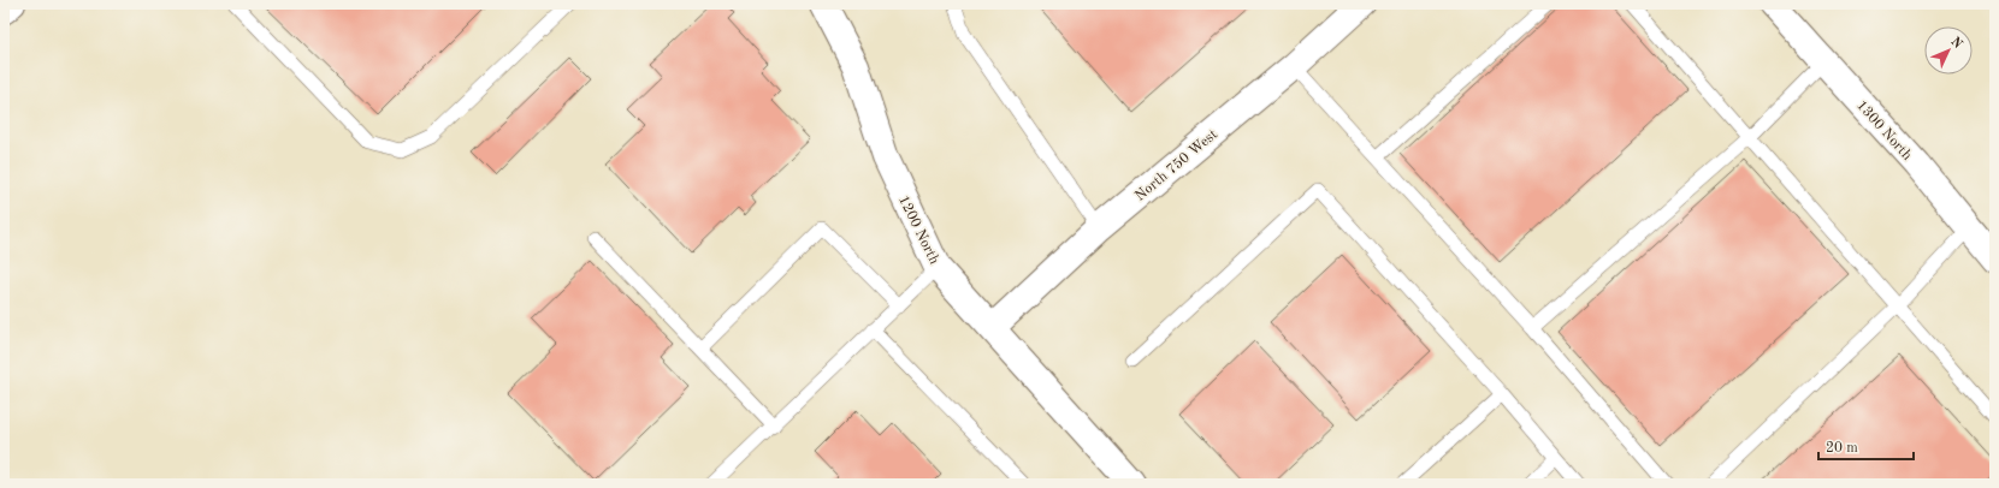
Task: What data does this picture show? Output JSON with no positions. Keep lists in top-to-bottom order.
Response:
{
  "streets": {
    "street": ["1300 North", "North 750 West", "1200 North"]
  },
  "crossings": [
    ["North 750 West", "1200 North"]
  ],
  "scale_bar": "20 m",
  "north": "top right"
}
